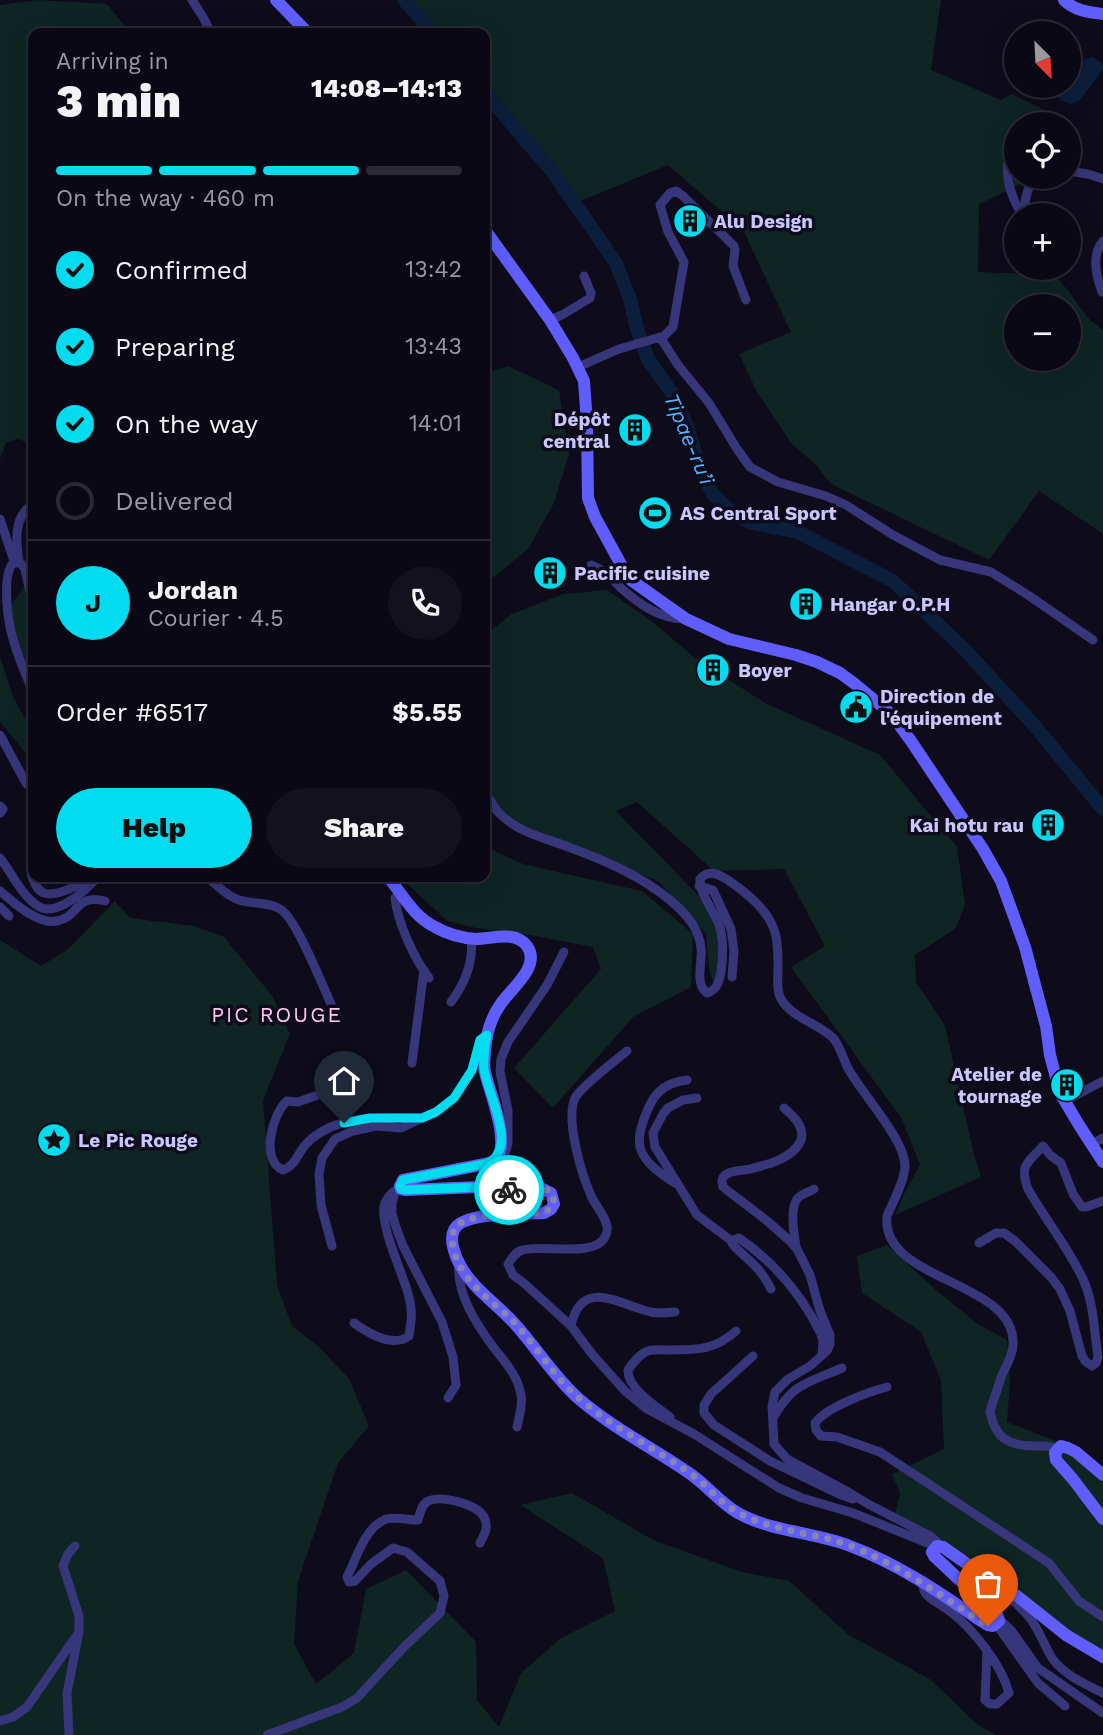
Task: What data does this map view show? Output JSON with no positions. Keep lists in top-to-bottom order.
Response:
{
  "districts": ["PIC ROUGE"],
  "water": ["Tipae-ru’i"],
  "places": {
    "building": [
      "Alu Design",
      "Dépôt central",
      "Pacific cuisine",
      "Hangar O.P.H",
      "Boyer",
      "Kai hotu rau",
      "Atelier de tournage"
    ],
    "sports": ["AS Central Sport"],
    "public building": ["Direction de l'équipement"],
    "place": ["Le Pic Rouge"]
  },
  "north": "bottom right",
  "page": {
    "map_buttons": ["+", "−"],
    "heading": ["3 min", "Arriving in", "14:08–14:13"],
    "panel": [
      "Jordan",
      "Courier · 4.5",
      "Order #6517",
      "$5.55"
    ],
    "bar": "On the way · 460 m",
    "list": [
      ["Confirmed", "13:42"],
      ["Preparing", "13:43"],
      ["On the way", "14:01"],
      "Delivered"
    ],
    "round": "J",
    "buttons": ["Help", "Share"]
  }
}
